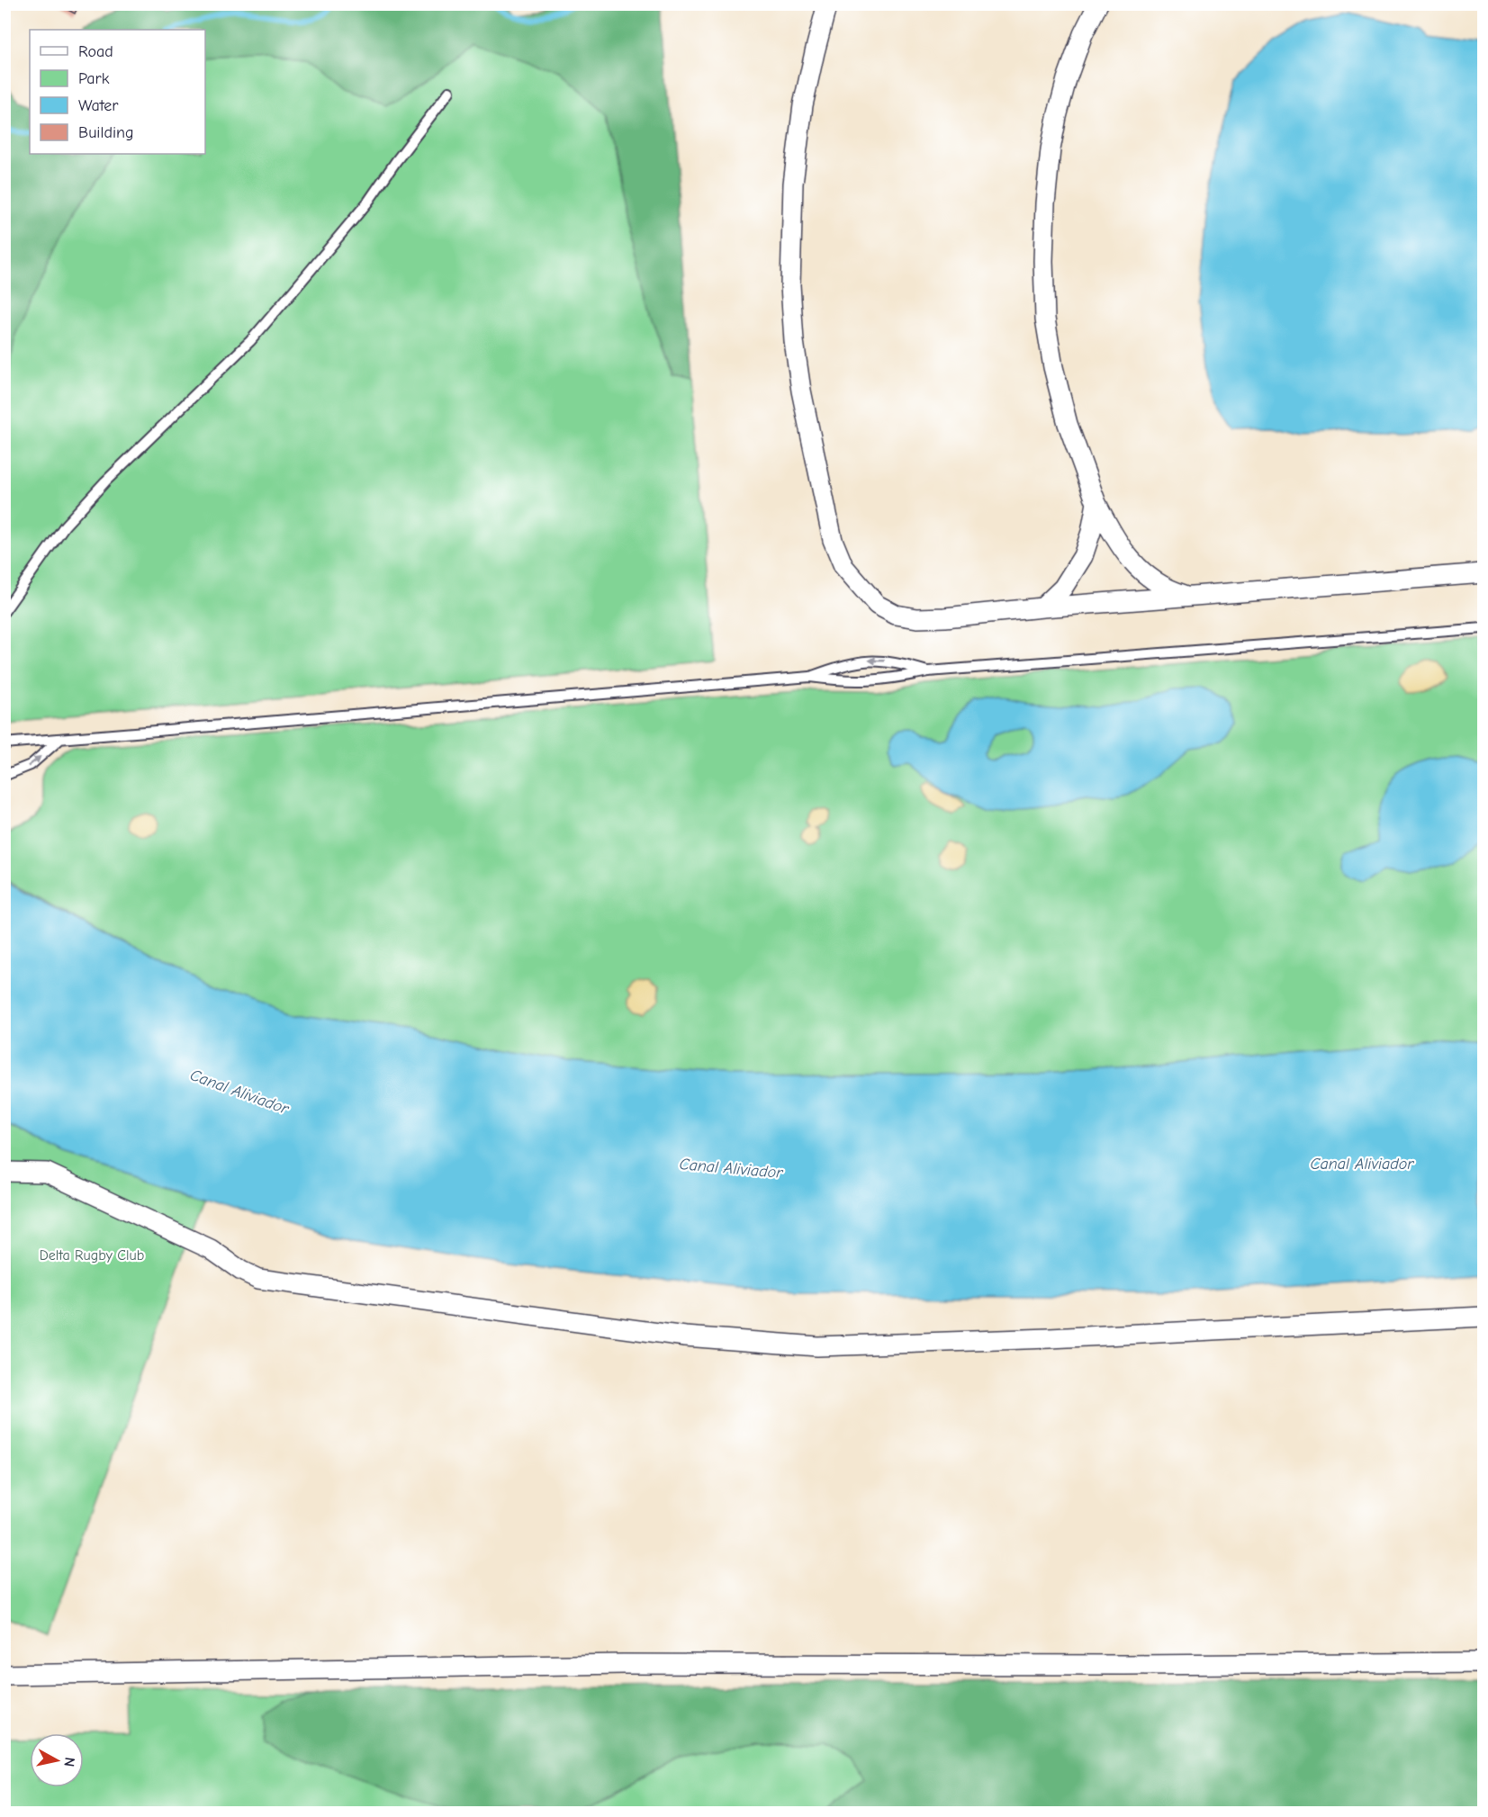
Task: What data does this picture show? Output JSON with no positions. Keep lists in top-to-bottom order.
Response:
{
  "water": ["Canal Aliviador"],
  "parks": ["Delta Rugby Club"],
  "legend": [
    "Road",
    "Park",
    "Water",
    "Building"
  ],
  "north": "right"
}
